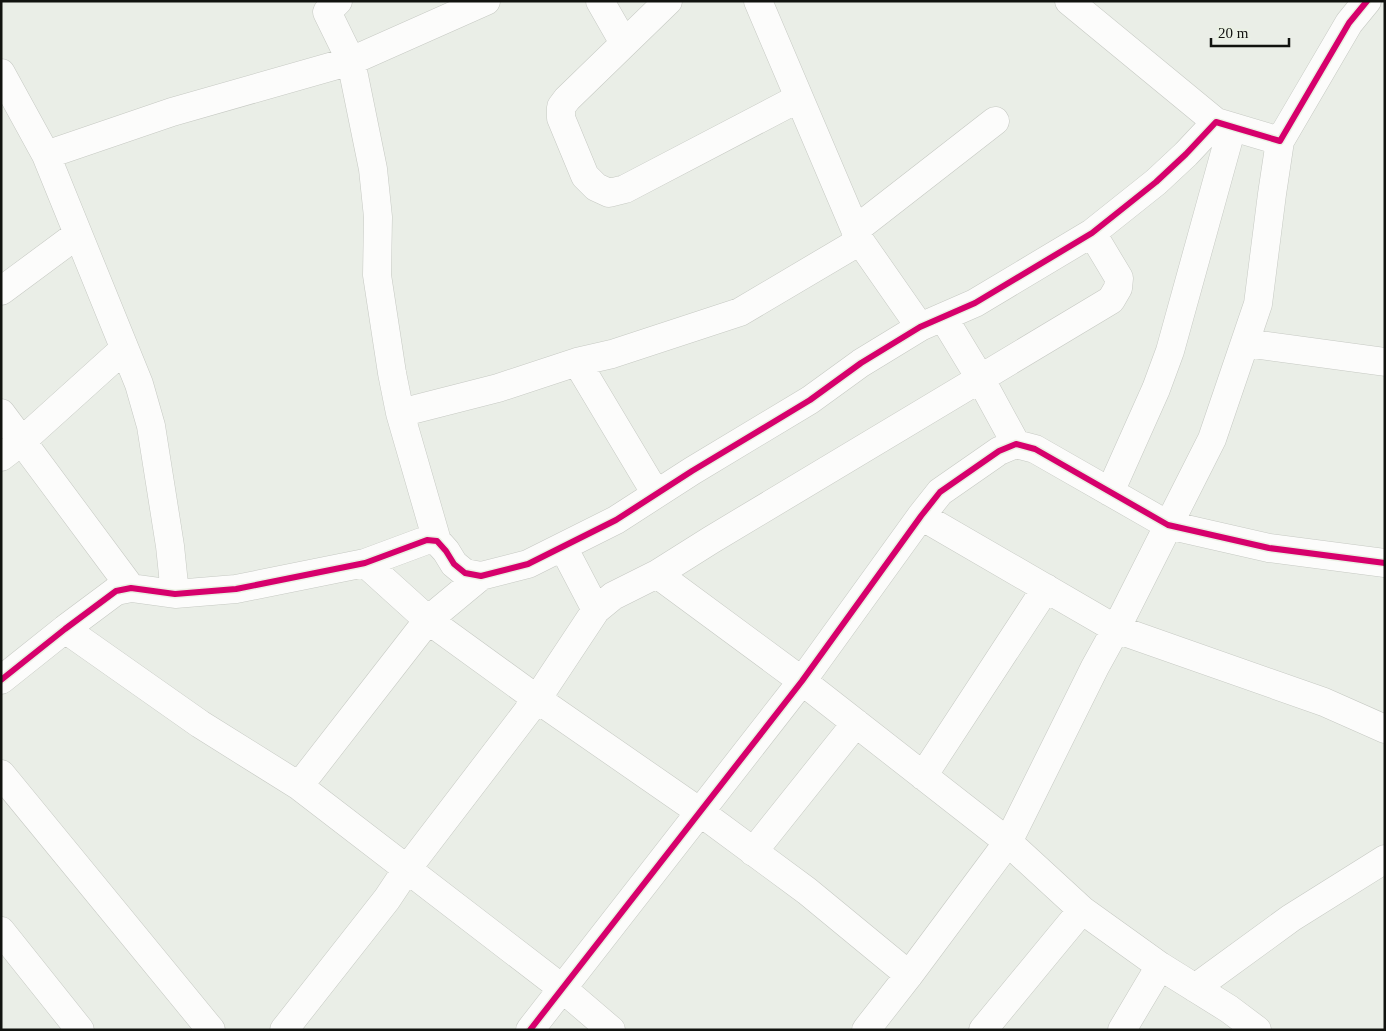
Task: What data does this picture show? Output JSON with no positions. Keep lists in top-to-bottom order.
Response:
{
  "scale_bar": "20 m"
}
